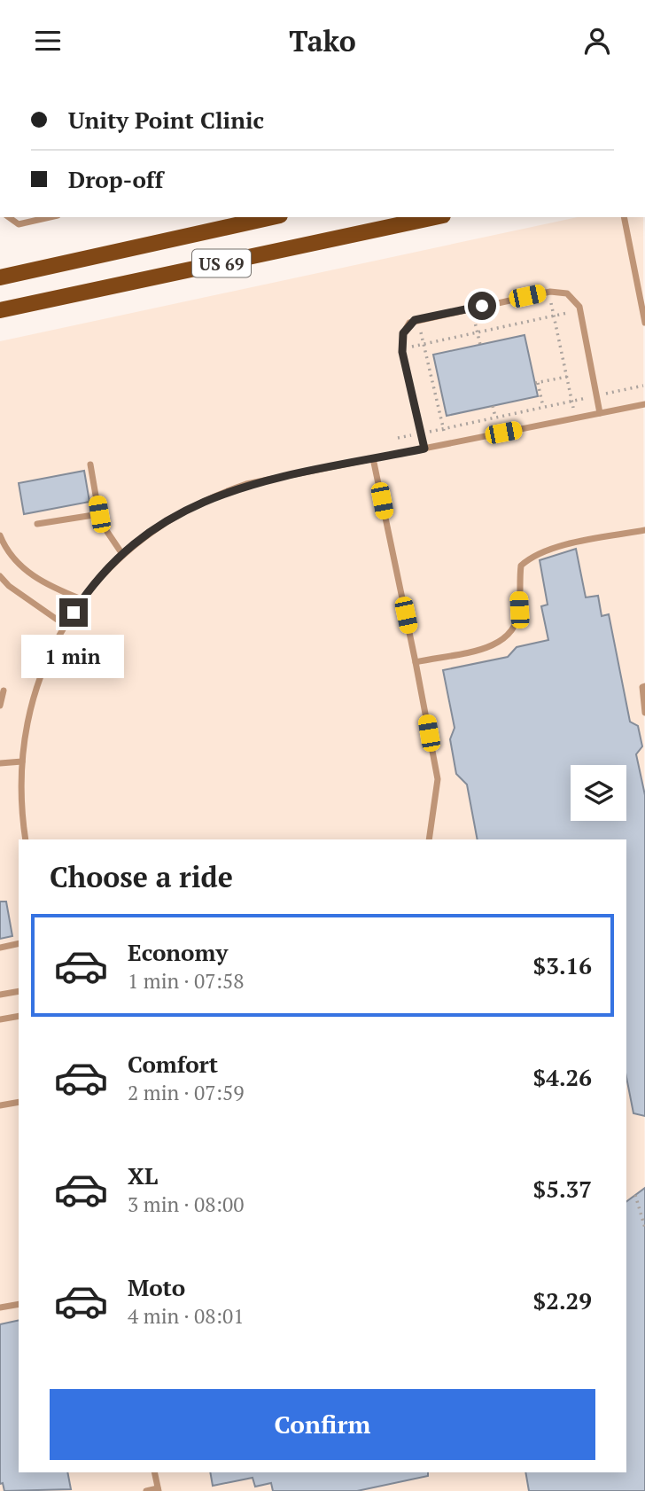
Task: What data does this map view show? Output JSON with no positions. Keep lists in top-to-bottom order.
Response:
{
  "streets": {
    "main road": ["US 69"]
  },
  "page": {
    "header": "Tako",
    "banner": ["Unity Point Clinic", "Drop-off"],
    "bubble": "1 min",
    "heading": "Choose a ride",
    "list": [
      {
        "name": "Economy",
        "note": "1 min · 07:58",
        "value": "$3.16"
      },
      {
        "name": "Comfort",
        "note": "2 min · 07:59",
        "value": "$4.26"
      },
      {
        "name": "XL",
        "note": "3 min · 08:00",
        "value": "$5.37"
      },
      {
        "name": "Moto",
        "note": "4 min · 08:01",
        "value": "$2.29"
      }
    ],
    "buttons": "Confirm"
  }
}
